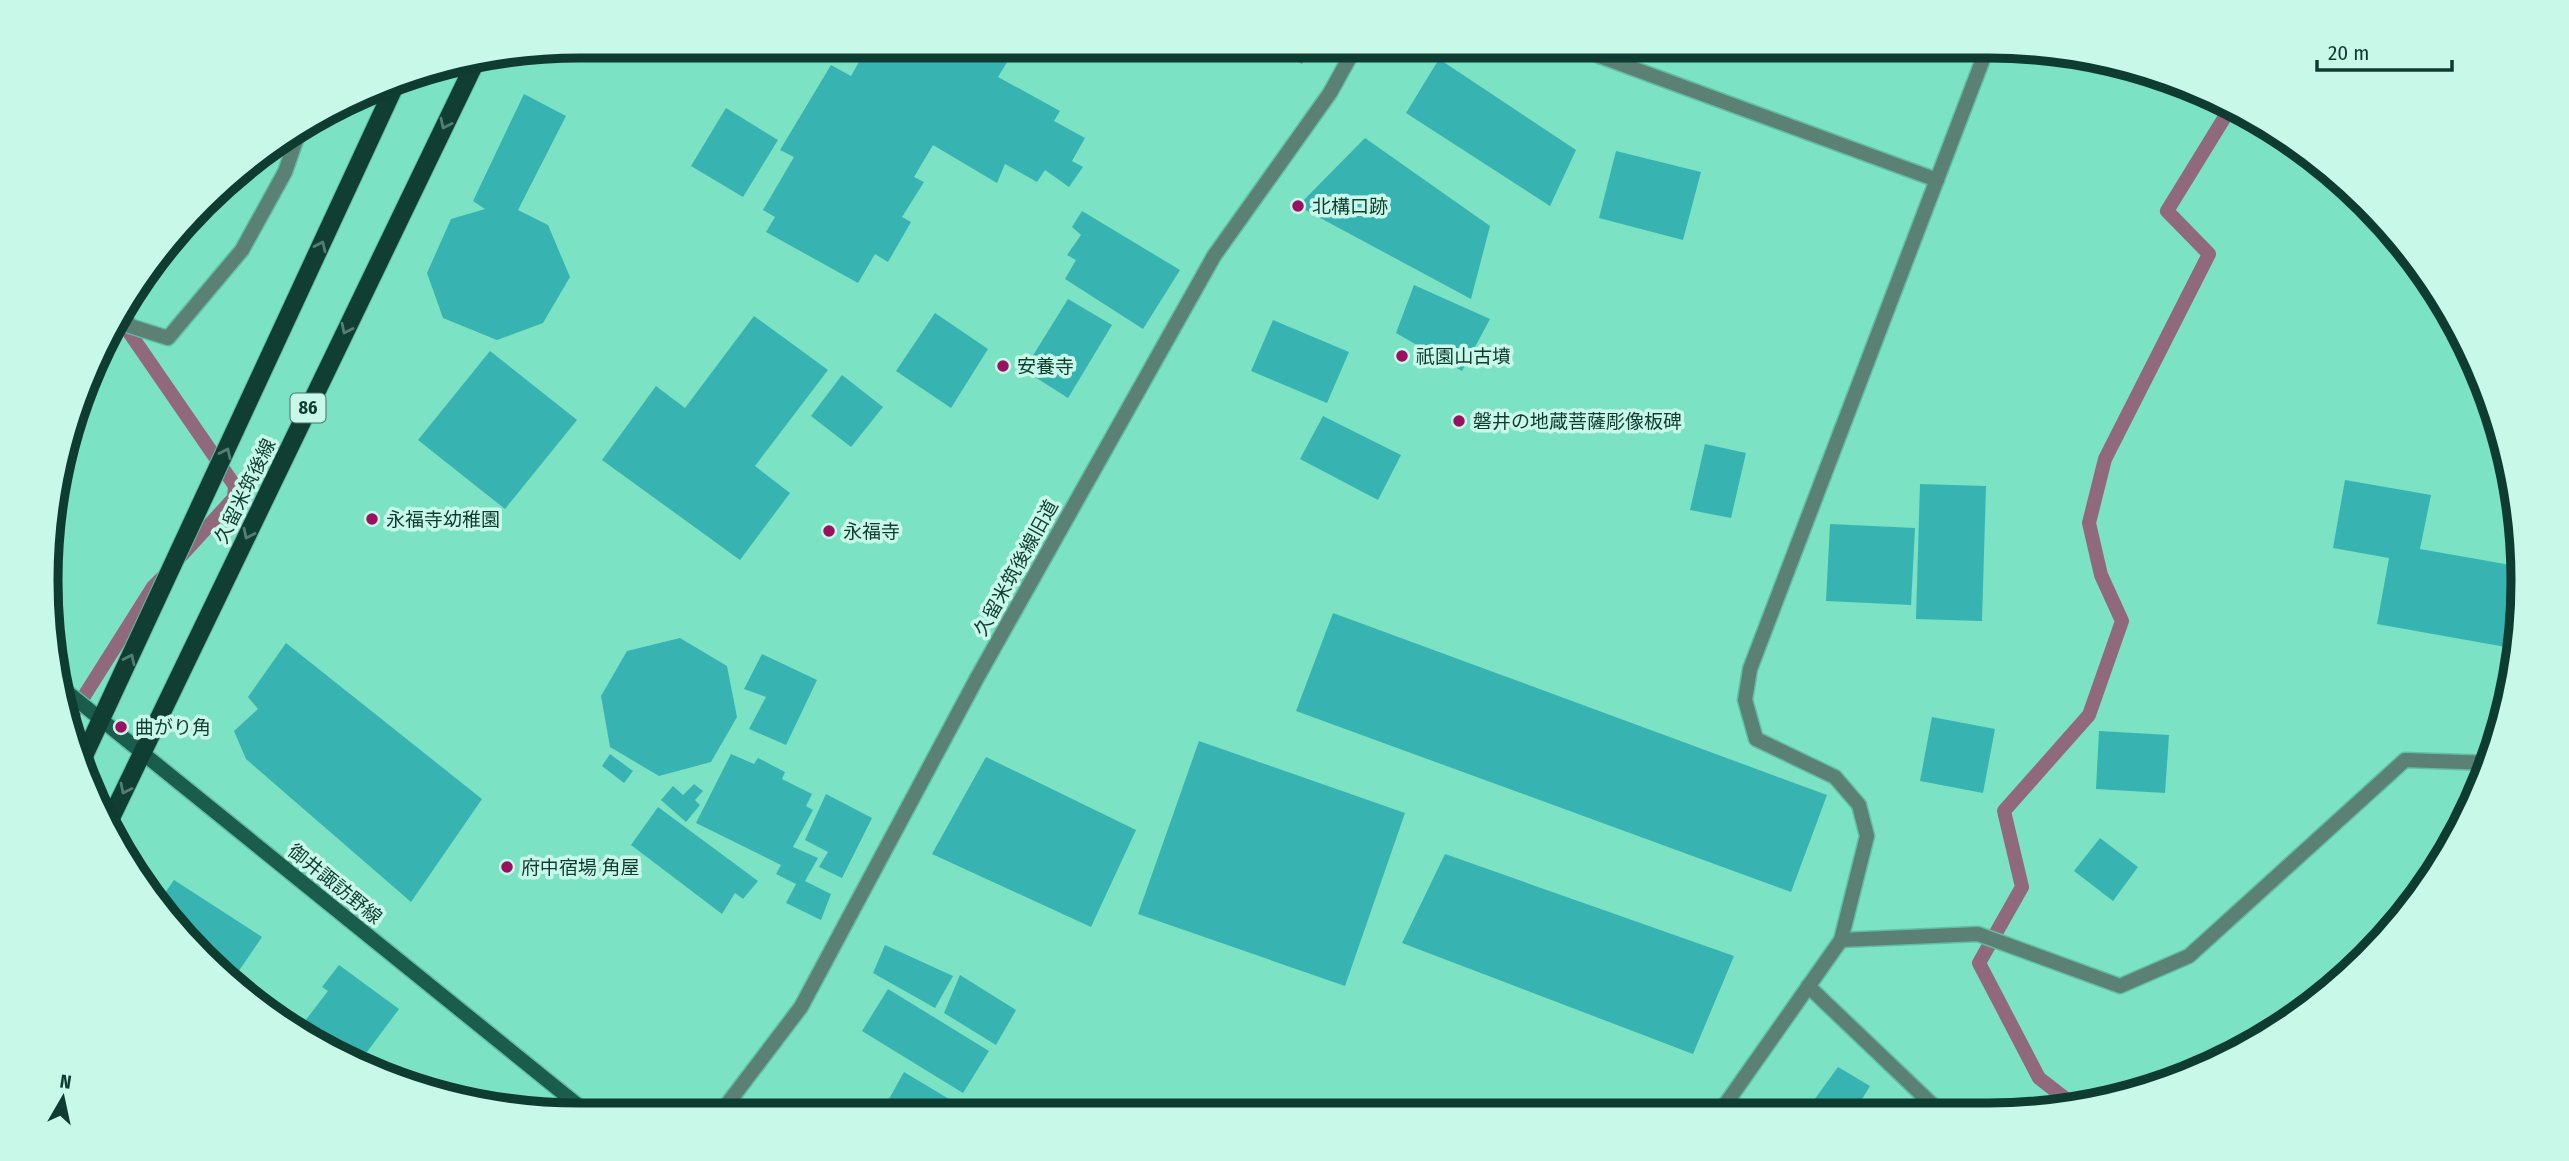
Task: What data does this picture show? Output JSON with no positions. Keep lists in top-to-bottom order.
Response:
{
  "streets": {
    "main road": ["86", "久留米筑後線", "御井諏訪野線"],
    "street": ["久留米筑後線旧道"]
  },
  "crossings": [
    ["久留米筑後線", "御井諏訪野線"]
  ],
  "places": [
    "北構口跡",
    "祇園山古墳",
    "安養寺",
    "磐井の地蔵菩薩彫像板碑",
    "永福寺幼稚園",
    "永福寺",
    "曲がり角",
    "府中宿場 角屋"
  ],
  "scale_bar": "20 m",
  "north": "top"
}
